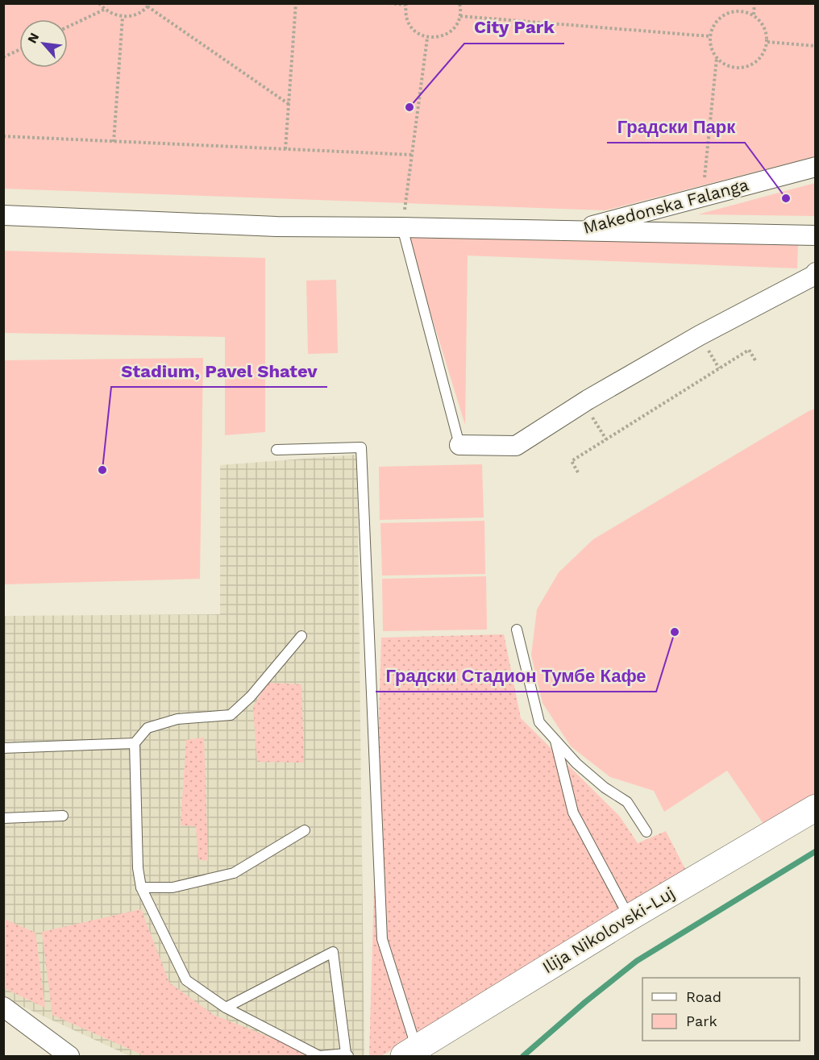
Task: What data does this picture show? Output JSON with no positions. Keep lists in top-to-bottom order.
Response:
{
  "streets": {
    "street": ["Makedonska Falanga", "Ilija Nikolovski-Luj"]
  },
  "places": [
    "City Park",
    "Градски Парк",
    "Stadium, Pavel Shatev",
    "Градски Стадион Тумбе Кафе"
  ],
  "legend": ["Road", "Park"],
  "north": "top left"
}
